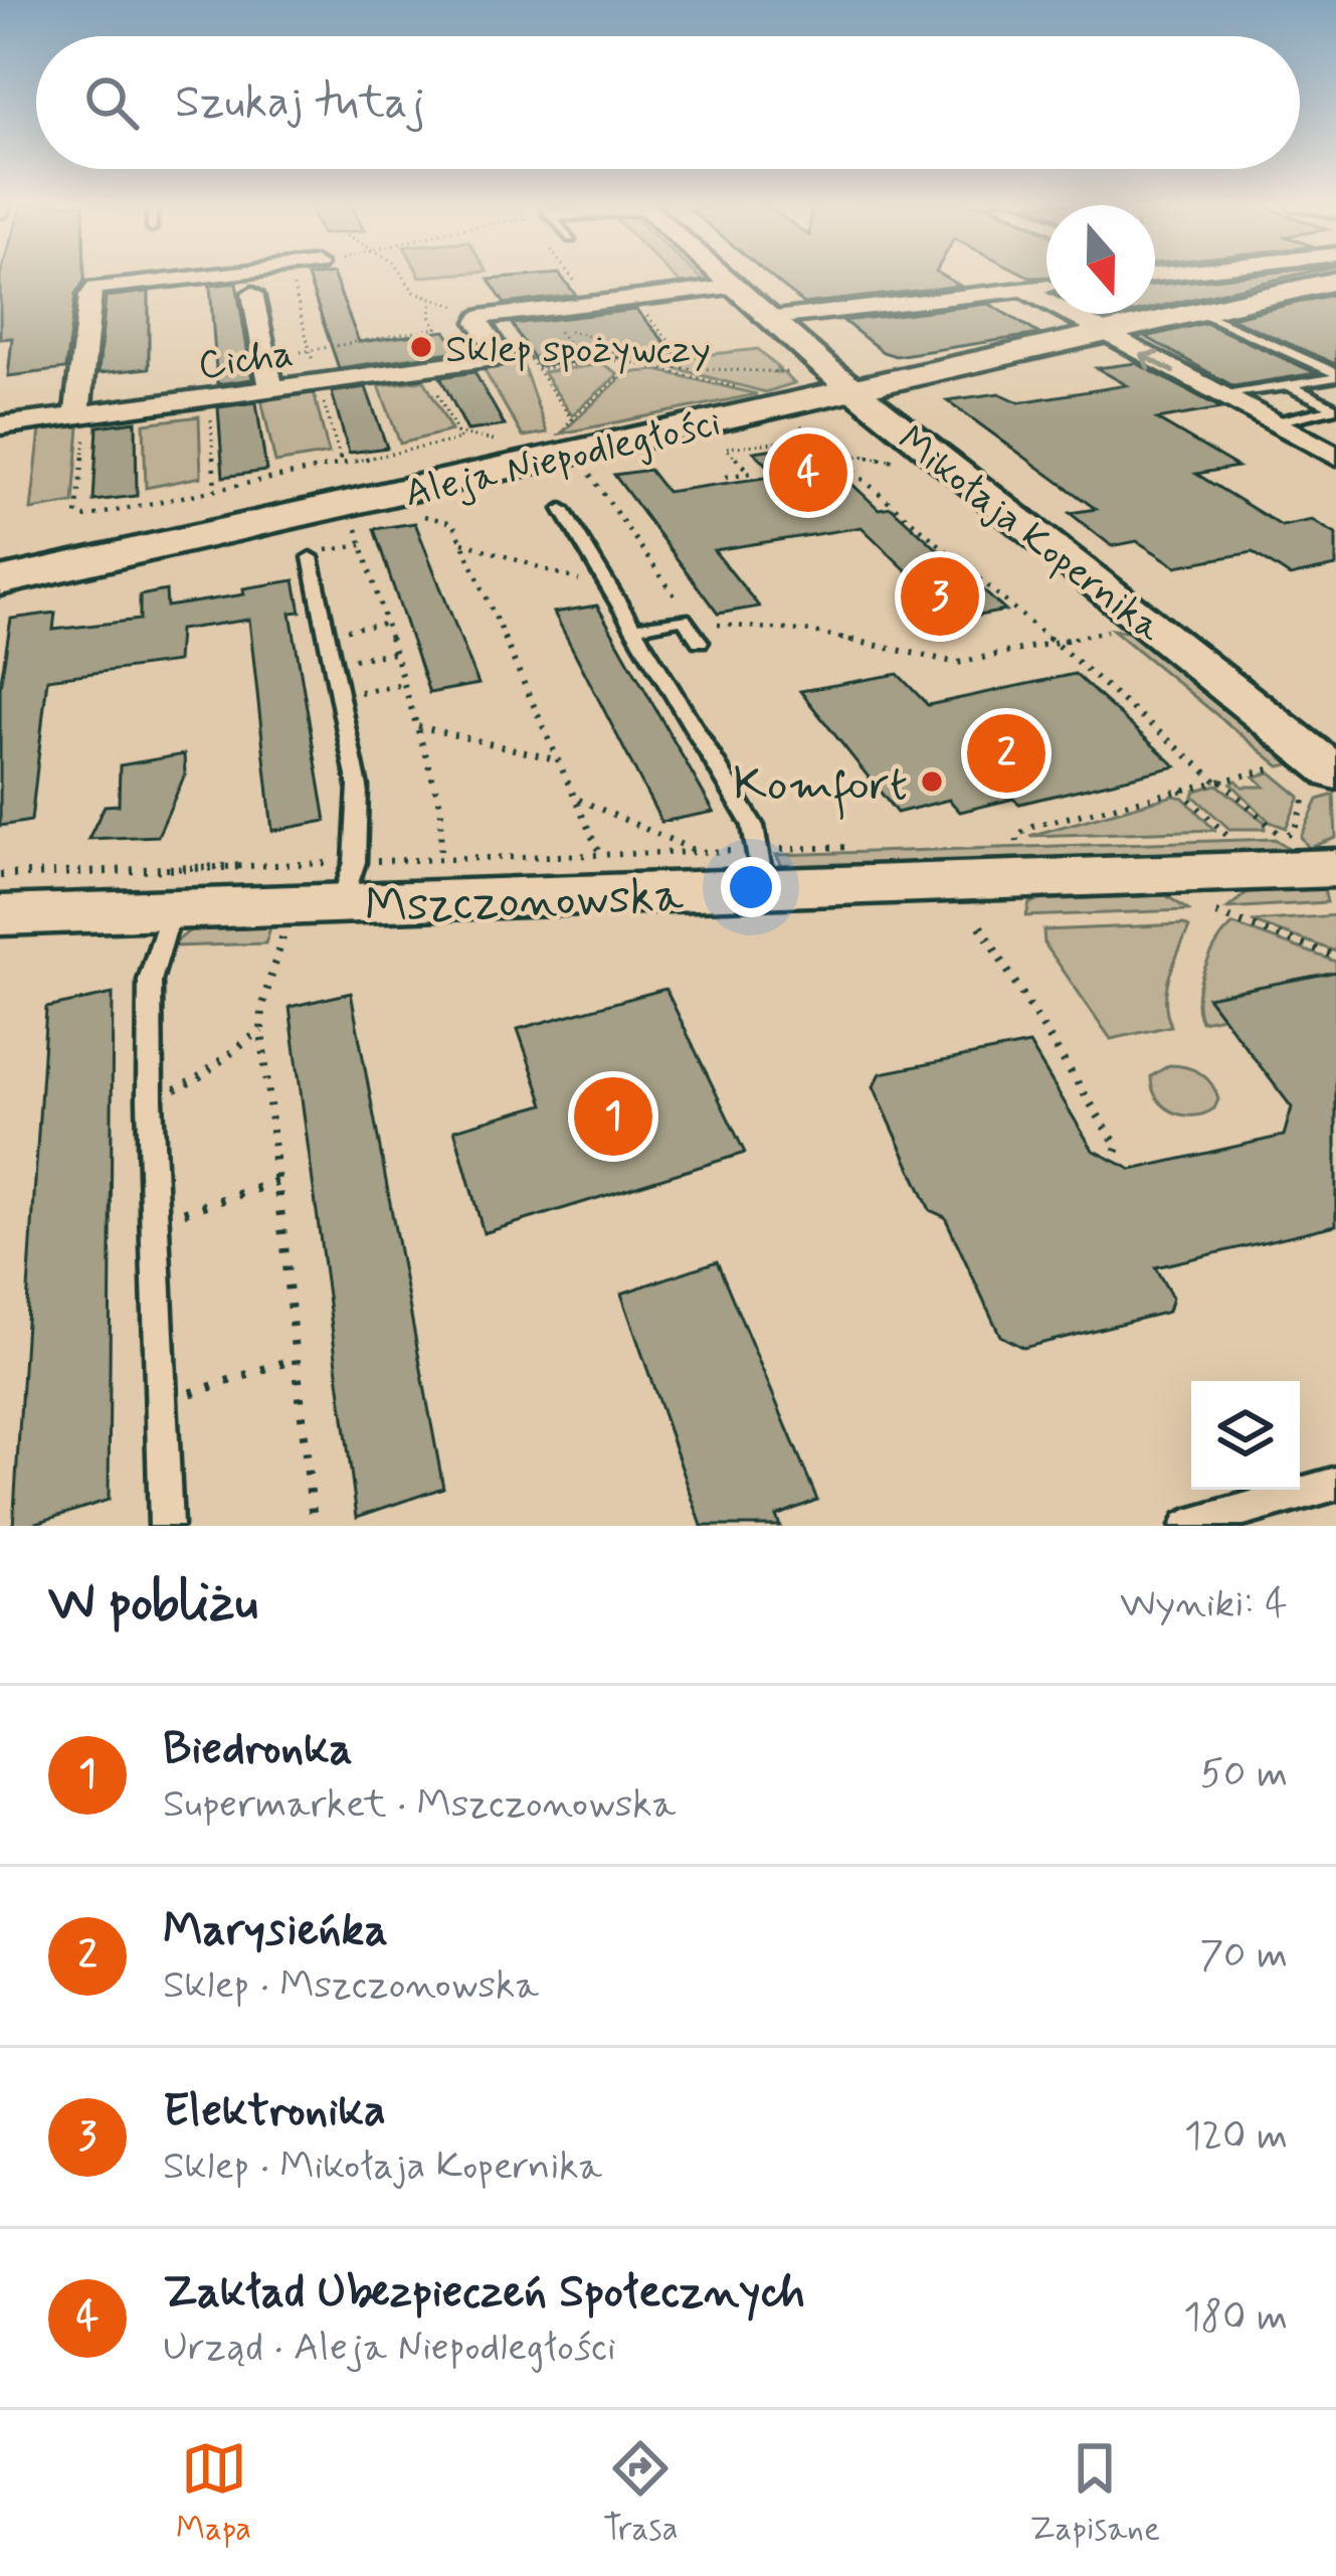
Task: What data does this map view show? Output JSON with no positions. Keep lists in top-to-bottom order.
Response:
{
  "streets": {
    "main road": ["Aleja Niepodległości"],
    "street": ["Cicha", "Mikołaja Kopernika", "Mszczonowska"]
  },
  "crossings": [
    ["Aleja Niepodległości", "Mikołaja Kopernika"]
  ],
  "places": ["Sklep spożywczy", "Komfort"],
  "north": "bottom",
  "page": {
    "search": "Szukaj tutaj",
    "pins": [
      "4",
      "3",
      "2",
      "1"
    ],
    "heading": ["W pobliżu", "Wyniki: 4"],
    "list": [
      {
        "mark": "1",
        "name": "Biedronka",
        "note": "Supermarket · Mszczonowska",
        "value": "50 m"
      },
      {
        "mark": "2",
        "name": "Marysieńka",
        "note": "Sklep · Mszczonowska",
        "value": "70 m"
      },
      {
        "mark": "3",
        "name": "Elektronika",
        "note": "Sklep · Mikołaja Kopernika",
        "value": "120 m"
      },
      {
        "mark": "4",
        "name": "Zakład Ubezpieczeń Społecznych",
        "note": "Urząd · Aleja Niepodległości",
        "value": "180 m"
      }
    ],
    "nav": ["Mapa", "Trasa", "Zapisane"]
  }
}
